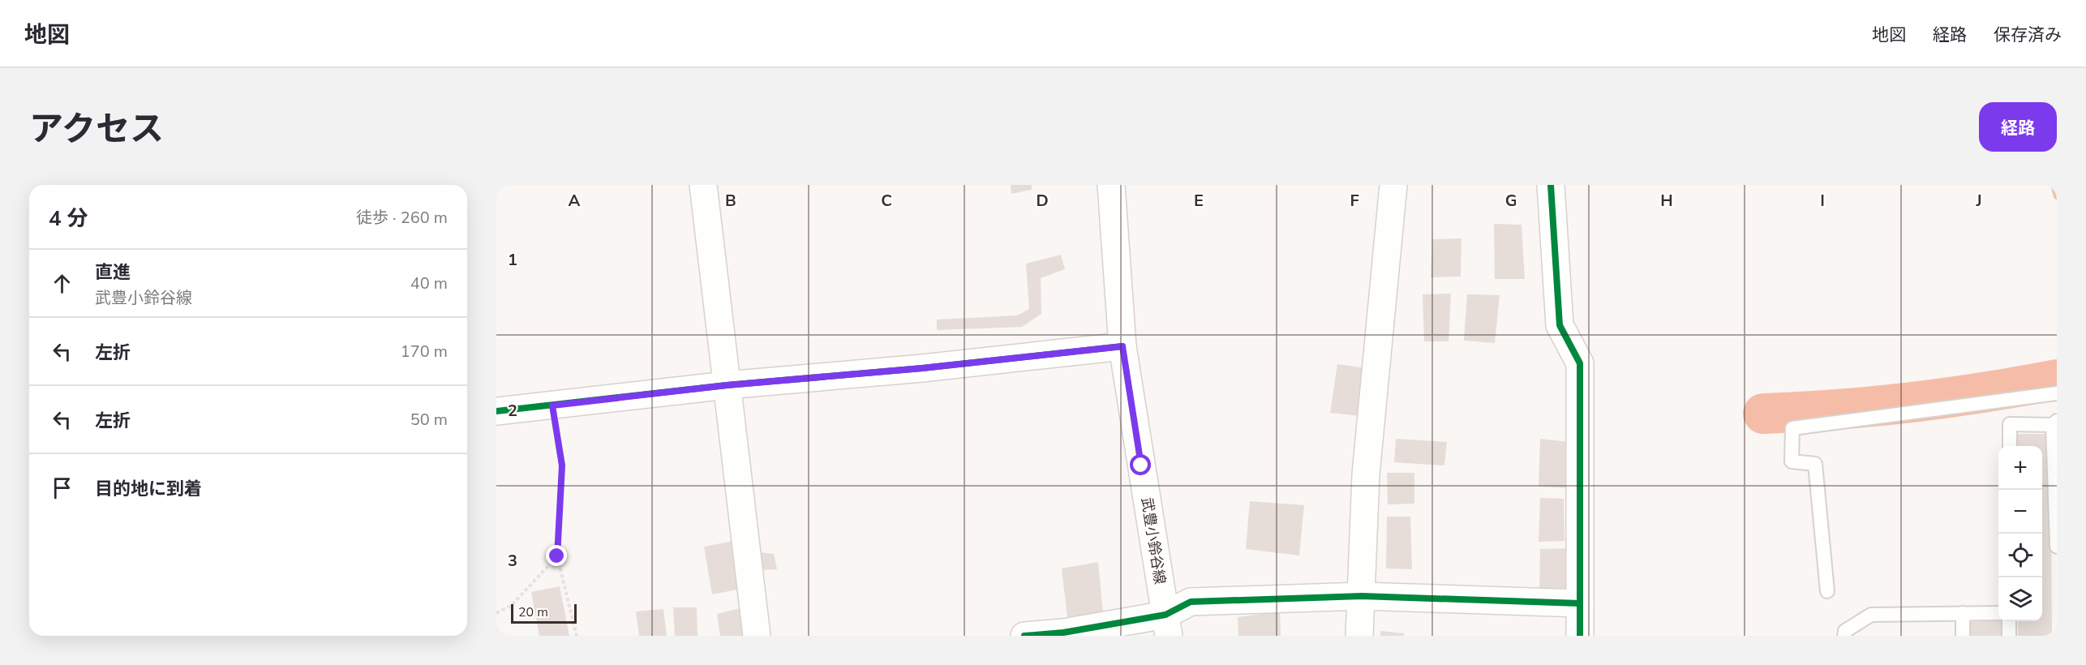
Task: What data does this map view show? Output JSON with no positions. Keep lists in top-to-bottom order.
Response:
{
  "streets": {
    "street": ["武豊小鈴谷線"]
  },
  "scale_bar": "20 m",
  "page": {
    "header": "地図",
    "nav": ["地図", "経路", "保存済み"],
    "title": "アクセス",
    "buttons": "経路",
    "heading": ["4 分", "徒歩 · 260 m"],
    "list": [
      ["直進", "武豊小鈴谷線", "40 m"],
      ["左折", "170 m"],
      ["左折", "50 m"],
      "目的地に到着"
    ],
    "map_buttons": ["+", "−"],
    "scale": "20 m"
  },
  "grid": {
    "columns": [
      "A",
      "B",
      "C",
      "D",
      "E",
      "F",
      "G",
      "H",
      "I",
      "J"
    ],
    "rows": ["1", "2", "3"]
  }
}
